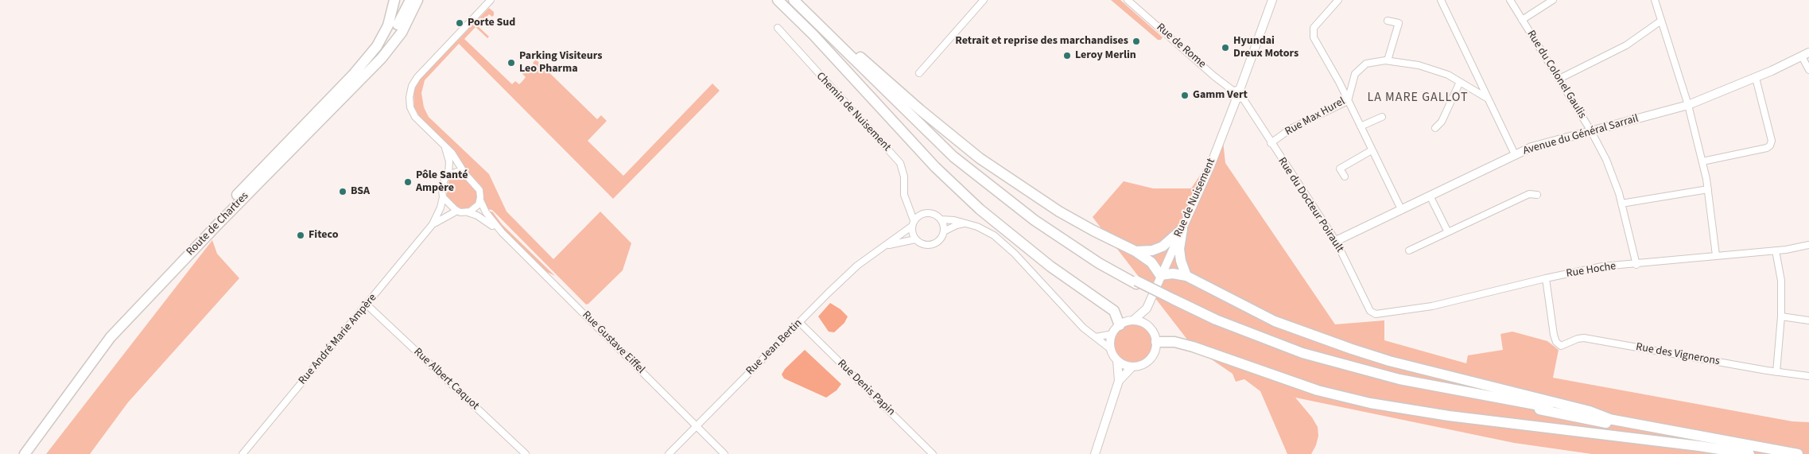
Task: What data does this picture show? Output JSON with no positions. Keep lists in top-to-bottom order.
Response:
{
  "streets": {
    "main road": ["Route de Chartres"],
    "street": [
      "Rue de Rome",
      "Rue du Colonel Gaulis",
      "Chemin de Nuisement",
      "Rue Max Hurel",
      "Avenue du Général Sarrail",
      "Rue de Nuisement",
      "Rue du Docteur Poirault",
      "Rue Hoche",
      "Rue André Marie Ampère",
      "Rue Gustave Eiffel",
      "Rue Jean Bertin",
      "Rue des Vignerons",
      "Rue Albert Caquot",
      "Rue Denis Papin"
    ]
  },
  "crossings": [
    ["Rue de Rome", "Rue de Nuisement"],
    ["Rue de Rome", "Rue du Docteur Poirault"],
    ["Rue du Colonel Gaulis", "Avenue du Général Sarrail"],
    ["Rue du Colonel Gaulis", "Rue Hoche"],
    ["Chemin de Nuisement", "Rue Jean Bertin"],
    ["Rue Max Hurel", "Rue du Docteur Poirault"],
    ["Avenue du Général Sarrail", "Rue du Docteur Poirault"],
    ["Rue de Nuisement", "Rue du Docteur Poirault"],
    ["Rue du Docteur Poirault", "Rue Hoche"],
    ["Rue Hoche", "Rue des Vignerons"],
    ["Rue André Marie Ampère", "Rue Gustave Eiffel"],
    ["Rue André Marie Ampère", "Rue Albert Caquot"],
    ["Rue Gustave Eiffel", "Rue Jean Bertin"],
    ["Rue Jean Bertin", "Rue Denis Papin"]
  ],
  "districts": ["LA MARE GALLOT"],
  "places": [
    "Porte Sud",
    "Retrait et reprise des marchandises",
    "Hyundai Dreux Motors",
    "Leroy Merlin",
    "Parking Visiteurs Leo Pharma",
    "Gamm Vert",
    "Pôle Santé Ampère",
    "BSA",
    "Fiteco"
  ]
}
